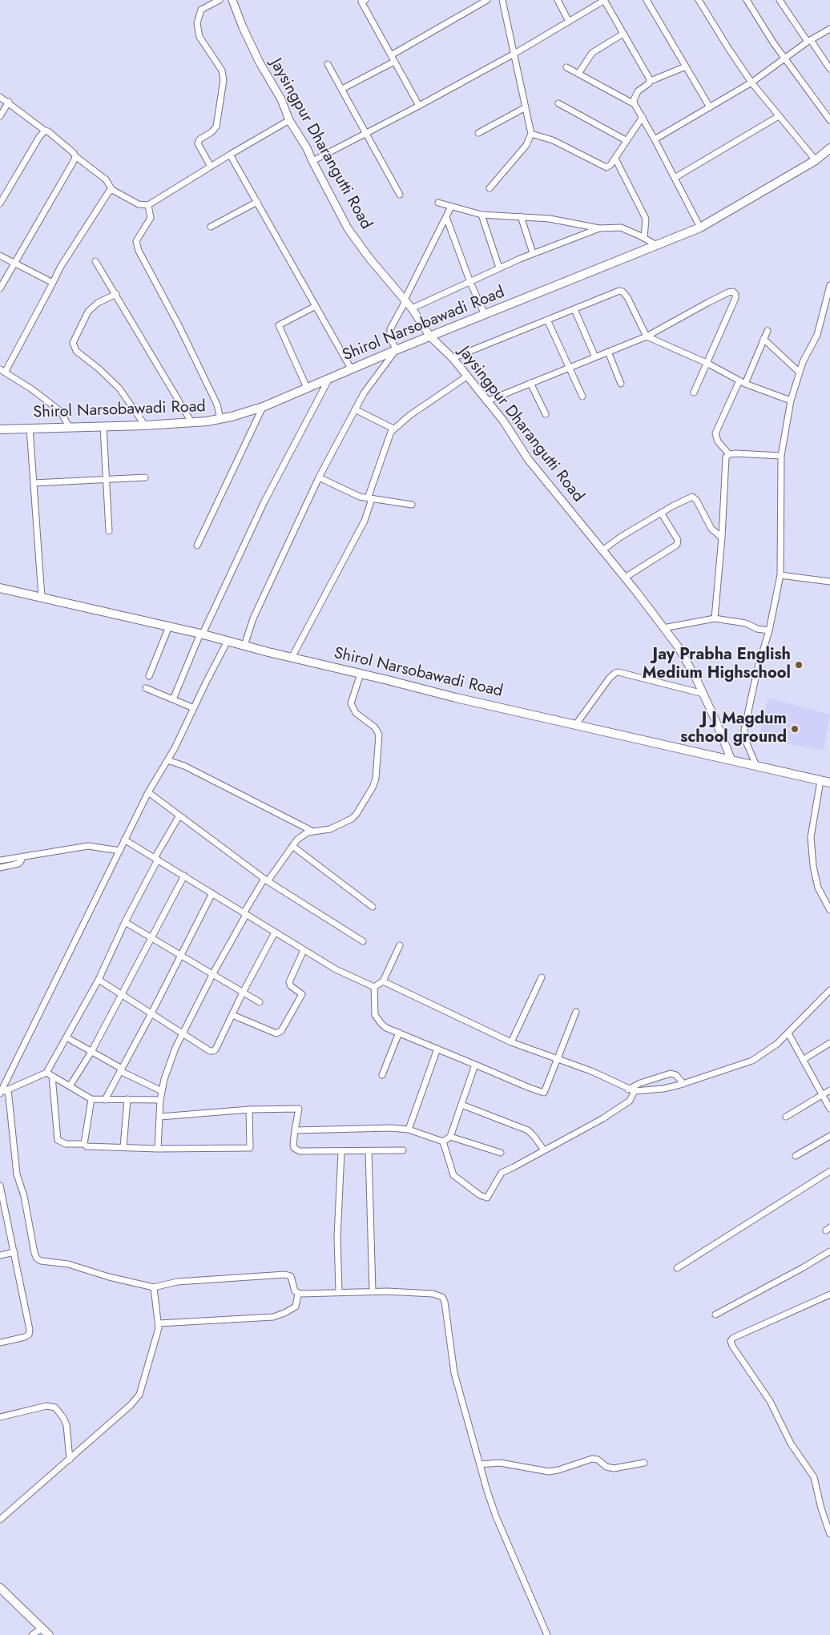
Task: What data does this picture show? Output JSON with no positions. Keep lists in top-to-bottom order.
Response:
{
  "streets": {
    "main road": ["Shirol Narsobawadi Road"],
    "street": ["Jaysingpur Dharangutti Road"]
  },
  "crossings": [
    ["Jaysingpur Dharangutti Road", "Shirol Narsobawadi Road"]
  ],
  "places": ["Jay Prabha English Medium Highschool", "J J Magdum school ground"]
}
